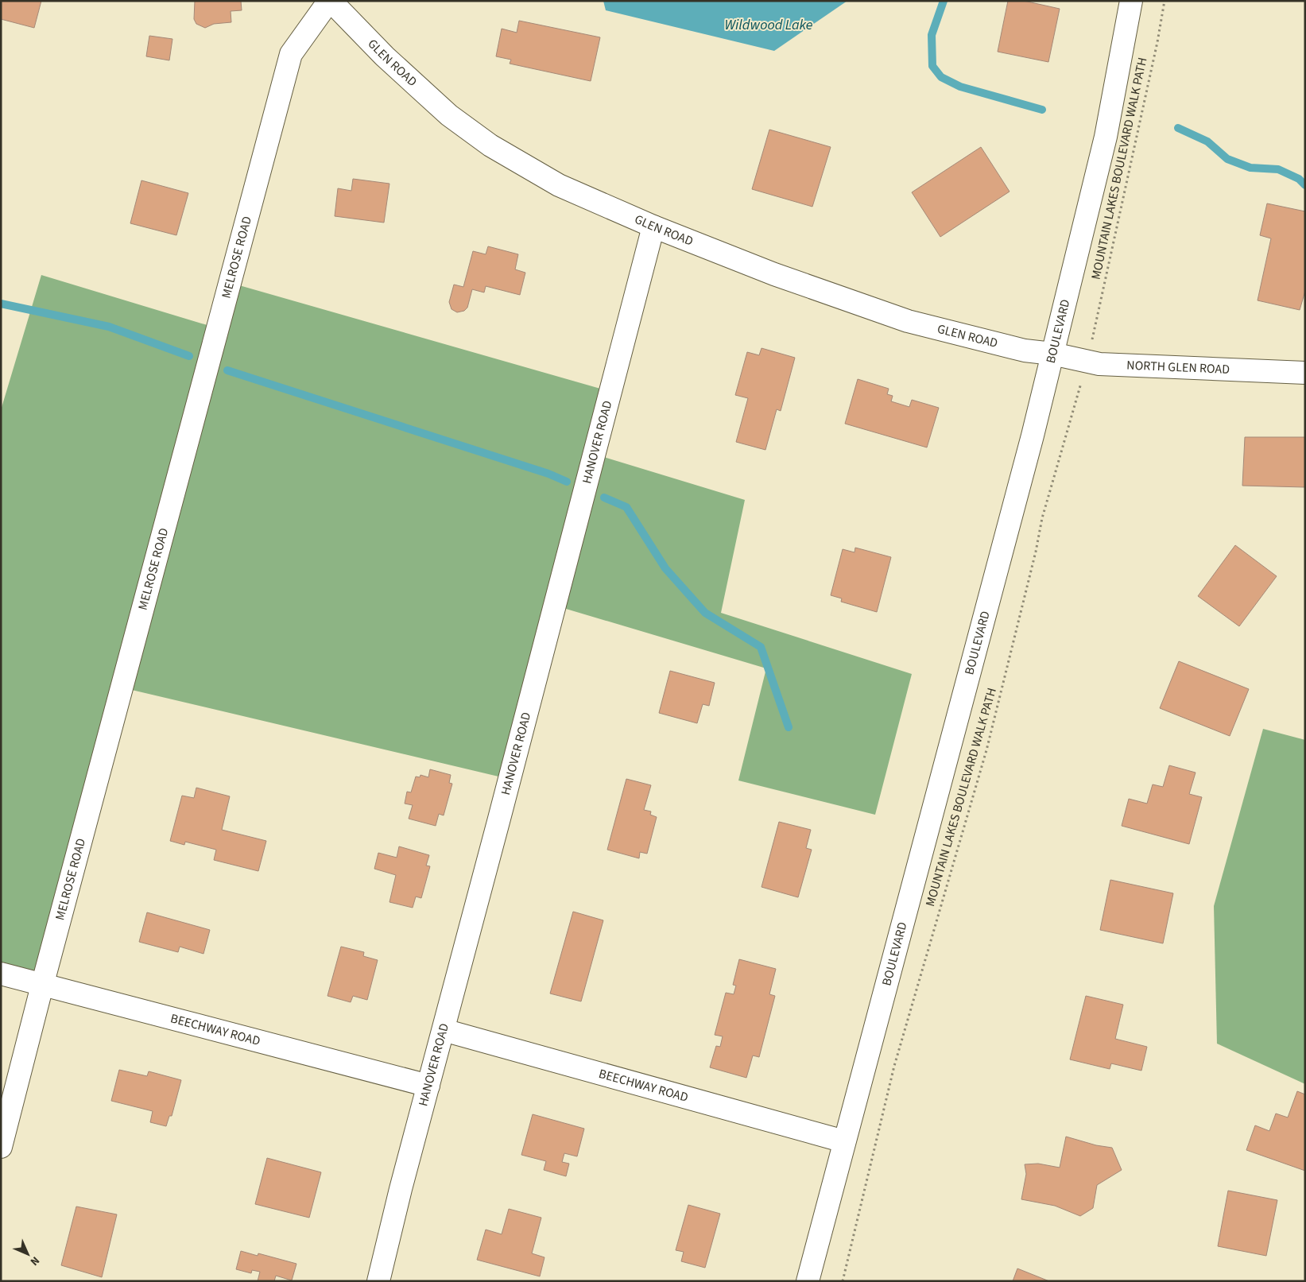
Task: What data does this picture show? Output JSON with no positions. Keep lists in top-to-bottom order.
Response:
{
  "streets": {
    "street": [
      "GLEN ROAD",
      "MELROSE ROAD",
      "BOULEVARD",
      "NORTH GLEN ROAD",
      "HANOVER ROAD",
      "BEECHWAY ROAD"
    ],
    "path": ["MOUNTAIN LAKES BOULEVARD WALK PATH"]
  },
  "crossings": [
    ["GLEN ROAD", "MELROSE ROAD"],
    ["GLEN ROAD", "BOULEVARD"],
    ["GLEN ROAD", "NORTH GLEN ROAD"],
    ["GLEN ROAD", "HANOVER ROAD"],
    ["MELROSE ROAD", "BEECHWAY ROAD"],
    ["BOULEVARD", "NORTH GLEN ROAD"],
    ["BOULEVARD", "BEECHWAY ROAD"],
    ["HANOVER ROAD", "BEECHWAY ROAD"]
  ],
  "water": ["Wildwood Lake"],
  "north": "bottom right"
}
